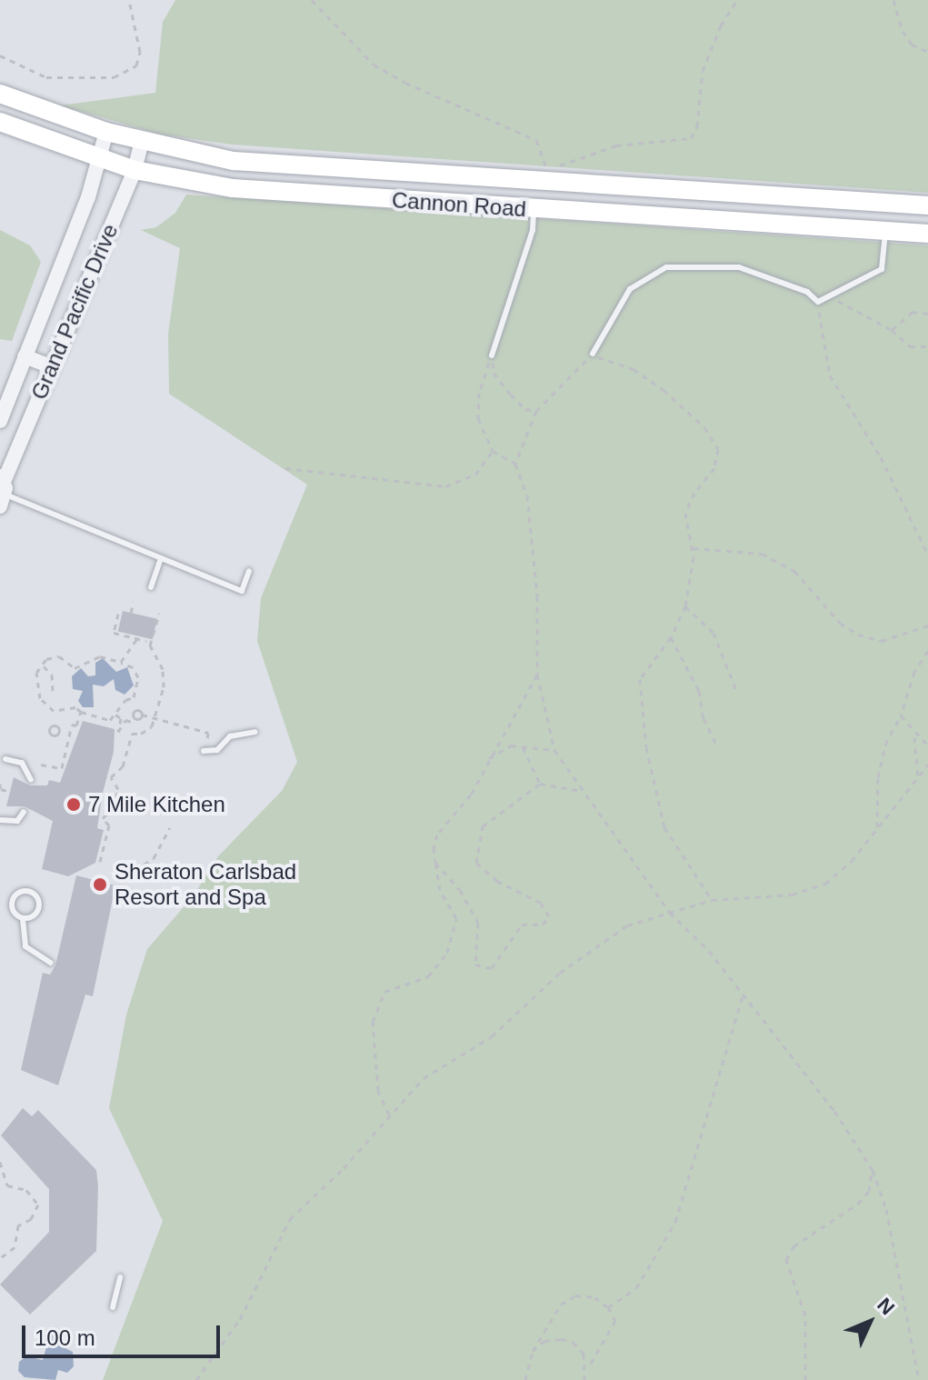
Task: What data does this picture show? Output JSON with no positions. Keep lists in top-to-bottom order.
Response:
{
  "streets": {
    "main road": ["Cannon Road"],
    "street": ["Grand Pacific Drive"]
  },
  "crossings": [
    ["Cannon Road", "Grand Pacific Drive"]
  ],
  "places": ["7 Mile Kitchen", "Sheraton Carlsbad Resort and Spa"],
  "scale_bar": "100 m",
  "north": "top right"
}
